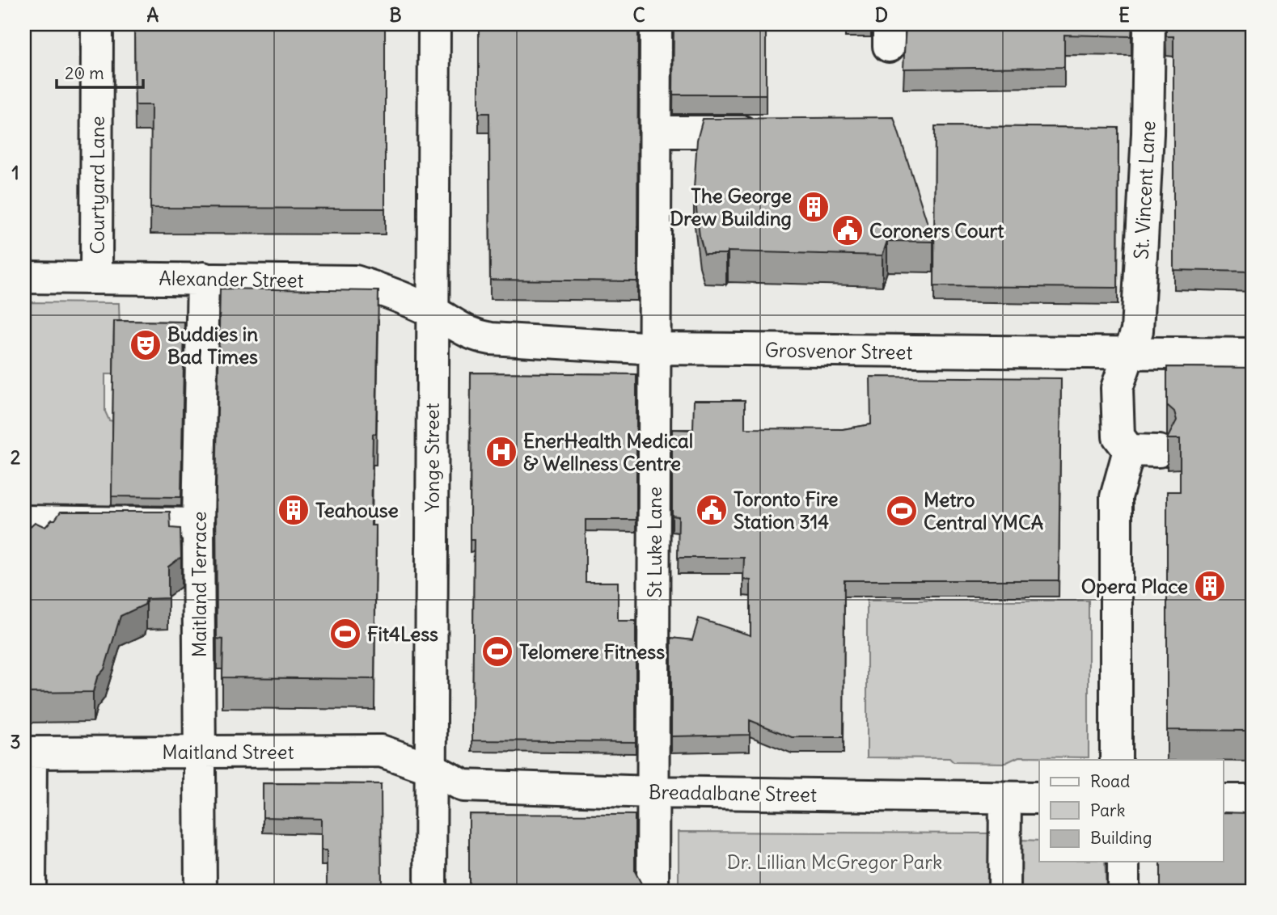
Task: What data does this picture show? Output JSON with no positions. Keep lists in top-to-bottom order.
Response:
{
  "streets": {
    "street": [
      "Courtyard Lane",
      "St. Vincent Lane",
      "Alexander Street",
      "Grosvenor Street",
      "Yonge Street",
      "St Luke Lane",
      "Maitland Terrace",
      "Maitland Street",
      "Breadalbane Street"
    ]
  },
  "crossings": [
    ["Courtyard Lane", "Alexander Street"],
    ["St. Vincent Lane", "Grosvenor Street"],
    ["Alexander Street", "Grosvenor Street"],
    ["Alexander Street", "Yonge Street"],
    ["Alexander Street", "Maitland Terrace"],
    ["Grosvenor Street", "Yonge Street"],
    ["Grosvenor Street", "St Luke Lane"],
    ["Yonge Street", "Maitland Street"],
    ["Yonge Street", "Breadalbane Street"],
    ["St Luke Lane", "Breadalbane Street"],
    ["Maitland Terrace", "Maitland Street"],
    ["Maitland Street", "Breadalbane Street"]
  ],
  "parks": ["Dr. Lillian McGregor Park"],
  "places": {
    "building": ["The George Drew Building", "Teahouse", "Opera Place"],
    "public building": ["Coroners Court", "Toronto Fire Station 314"],
    "theatre": ["Buddies in Bad Times"],
    "hospital": ["EnerHealth Medical & Wellness Centre"],
    "sports": ["Metro Central YMCA", "Fit4Less", "Telomere Fitness"]
  },
  "legend": ["Road", "Park", "Building"],
  "scale_bar": "20 m",
  "grid": {
    "columns": [
      "A",
      "B",
      "C",
      "D",
      "E"
    ],
    "rows": ["1", "2", "3"]
  }
}
